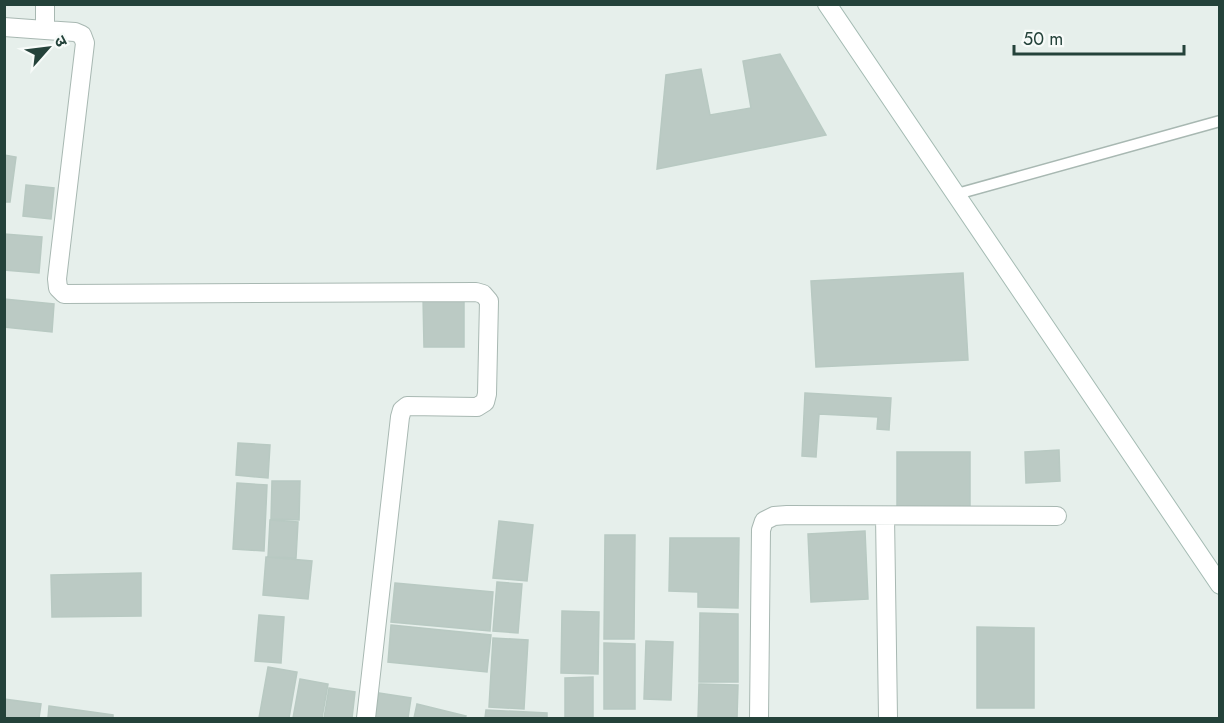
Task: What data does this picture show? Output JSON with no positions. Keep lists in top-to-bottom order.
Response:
{
  "scale_bar": "50 m",
  "north": "top right"
}
